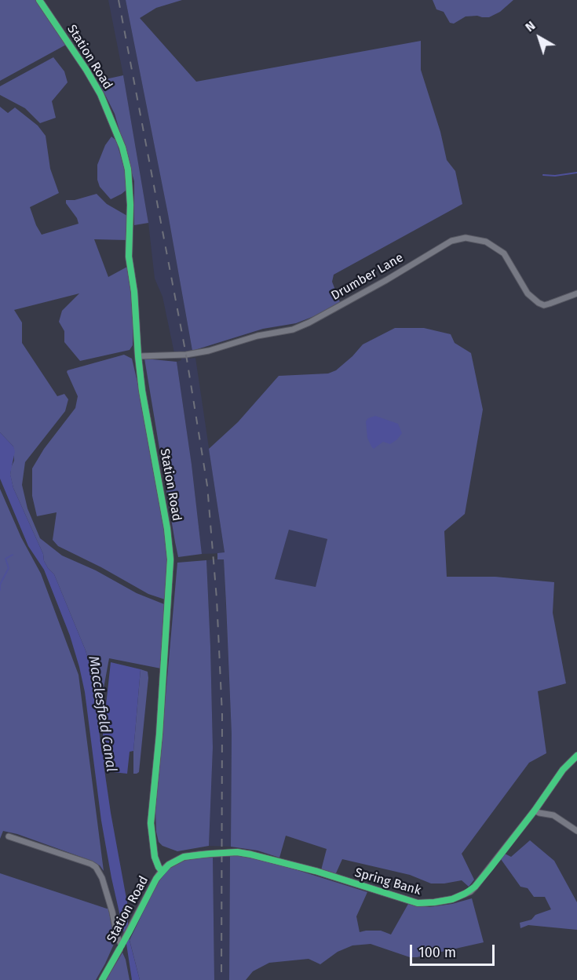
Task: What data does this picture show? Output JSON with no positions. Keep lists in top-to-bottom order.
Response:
{
  "streets": {
    "street": ["Station Road", "Drumber Lane", "Spring Bank"]
  },
  "crossings": [
    ["Station Road", "Drumber Lane"],
    ["Station Road", "Spring Bank"]
  ],
  "water": ["Macclesfield Canal"],
  "scale_bar": "100 m",
  "north": "top left"
}
